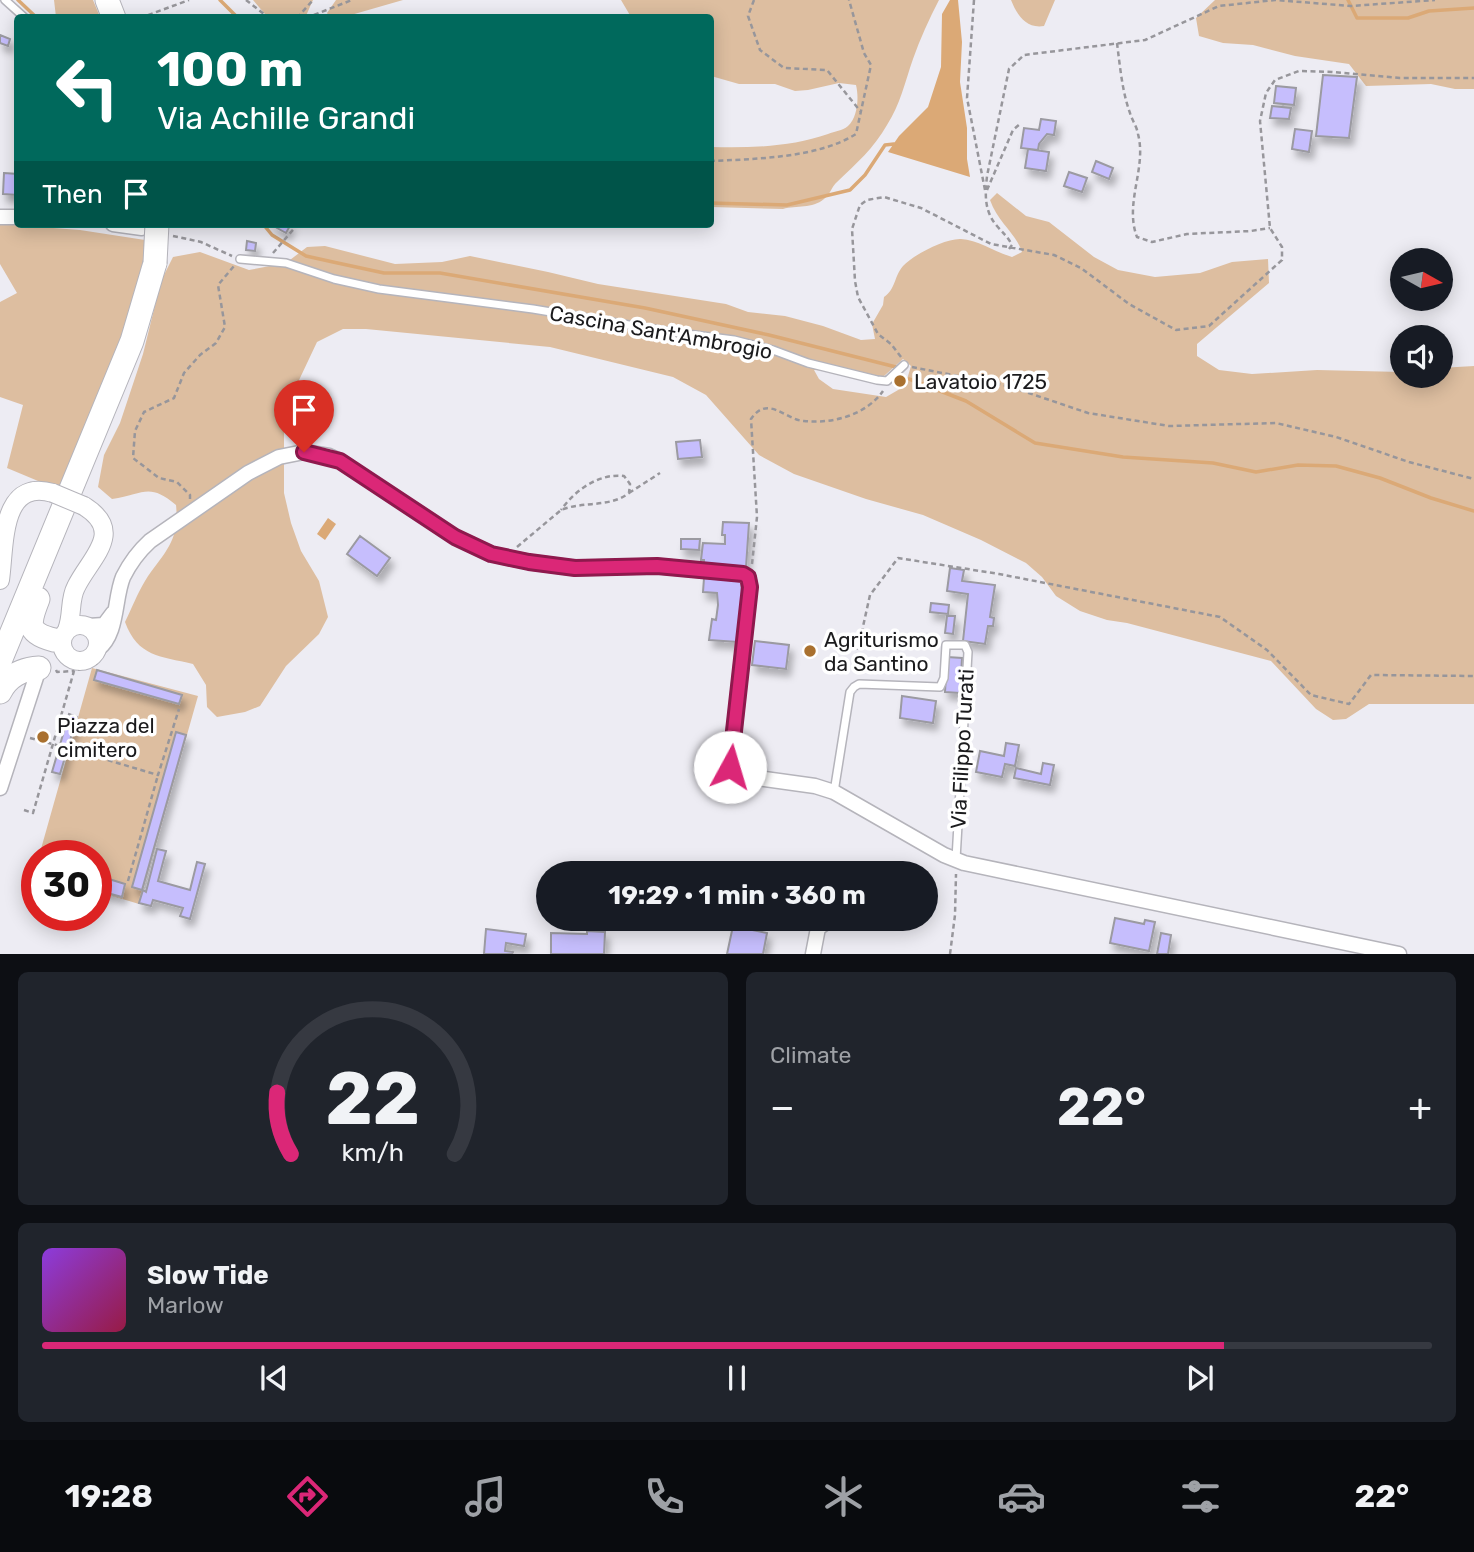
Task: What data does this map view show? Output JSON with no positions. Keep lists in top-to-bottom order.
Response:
{
  "streets": {
    "street": ["Via Filippo Turati"],
    "lane": ["Cascina Sant'Ambrogio"]
  },
  "places": ["Lavatoio 1725", "Agriturismo da Santino", "Piazza del cimitero"],
  "north": "right",
  "page": {
    "turn": ["100 m", "Via Achille Grandi"],
    "then": "Then",
    "limit": "30",
    "trip": "19:29 · 1 min · 360 m",
    "tile": "Climate",
    "heat": ["−", "22°", "+"],
    "song": ["Slow Tide", "Marlow"],
    "tabs": ["19:28", "22°"],
    "gauge": ["22", "km/h"]
  }
}
